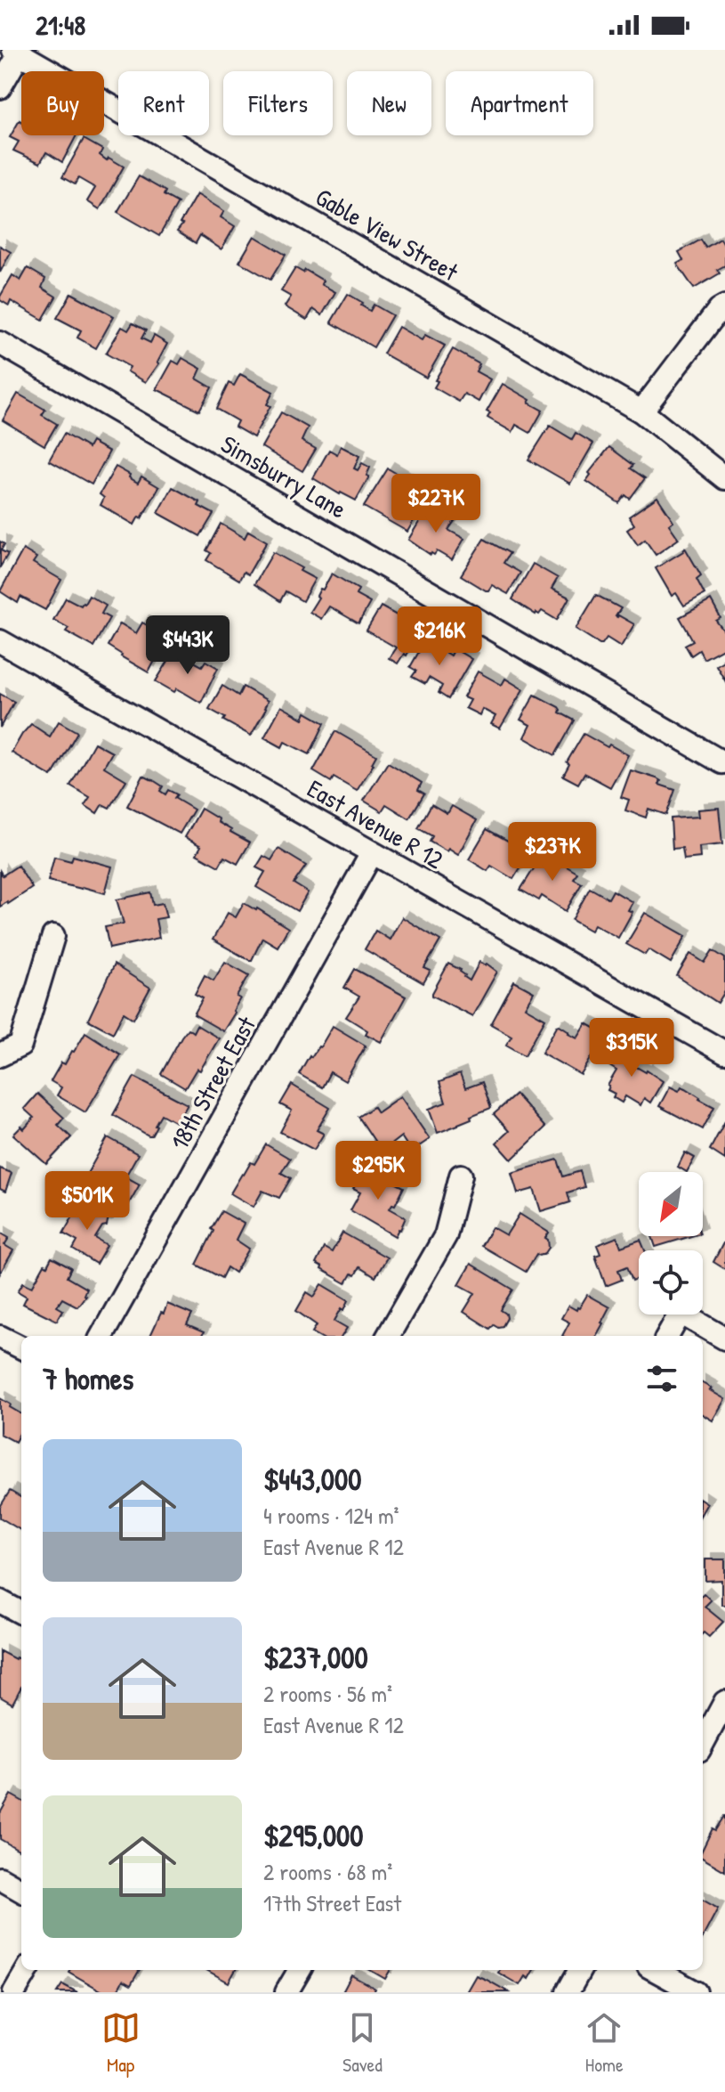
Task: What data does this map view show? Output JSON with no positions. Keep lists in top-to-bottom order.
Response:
{
  "streets": {
    "street": [
      "Gable View Street",
      "Simsburry Lane",
      "East Avenue R 12",
      "18th Street East"
    ]
  },
  "crossings": [
    ["East Avenue R 12", "18th Street East"]
  ],
  "north": "bottom left",
  "page": {
    "status": "21:48",
    "chip": [
      "Buy",
      "Rent",
      "Filters",
      "New",
      "Apartment"
    ],
    "price": [
      "$227K",
      "$216K",
      "$443K",
      "$237K",
      "$315K",
      "$295K",
      "$501K"
    ],
    "heading": "7 homes",
    "list": [
      {
        "name": "$443,000",
        "note": "4 rooms · 124 m² · East Avenue R 12"
      },
      {
        "name": "$237,000",
        "note": "2 rooms · 56 m² · East Avenue R 12"
      },
      {
        "name": "$295,000",
        "note": "2 rooms · 68 m² · 17th Street East"
      }
    ],
    "tabs": ["Map", "Saved", "Home"]
  }
}
